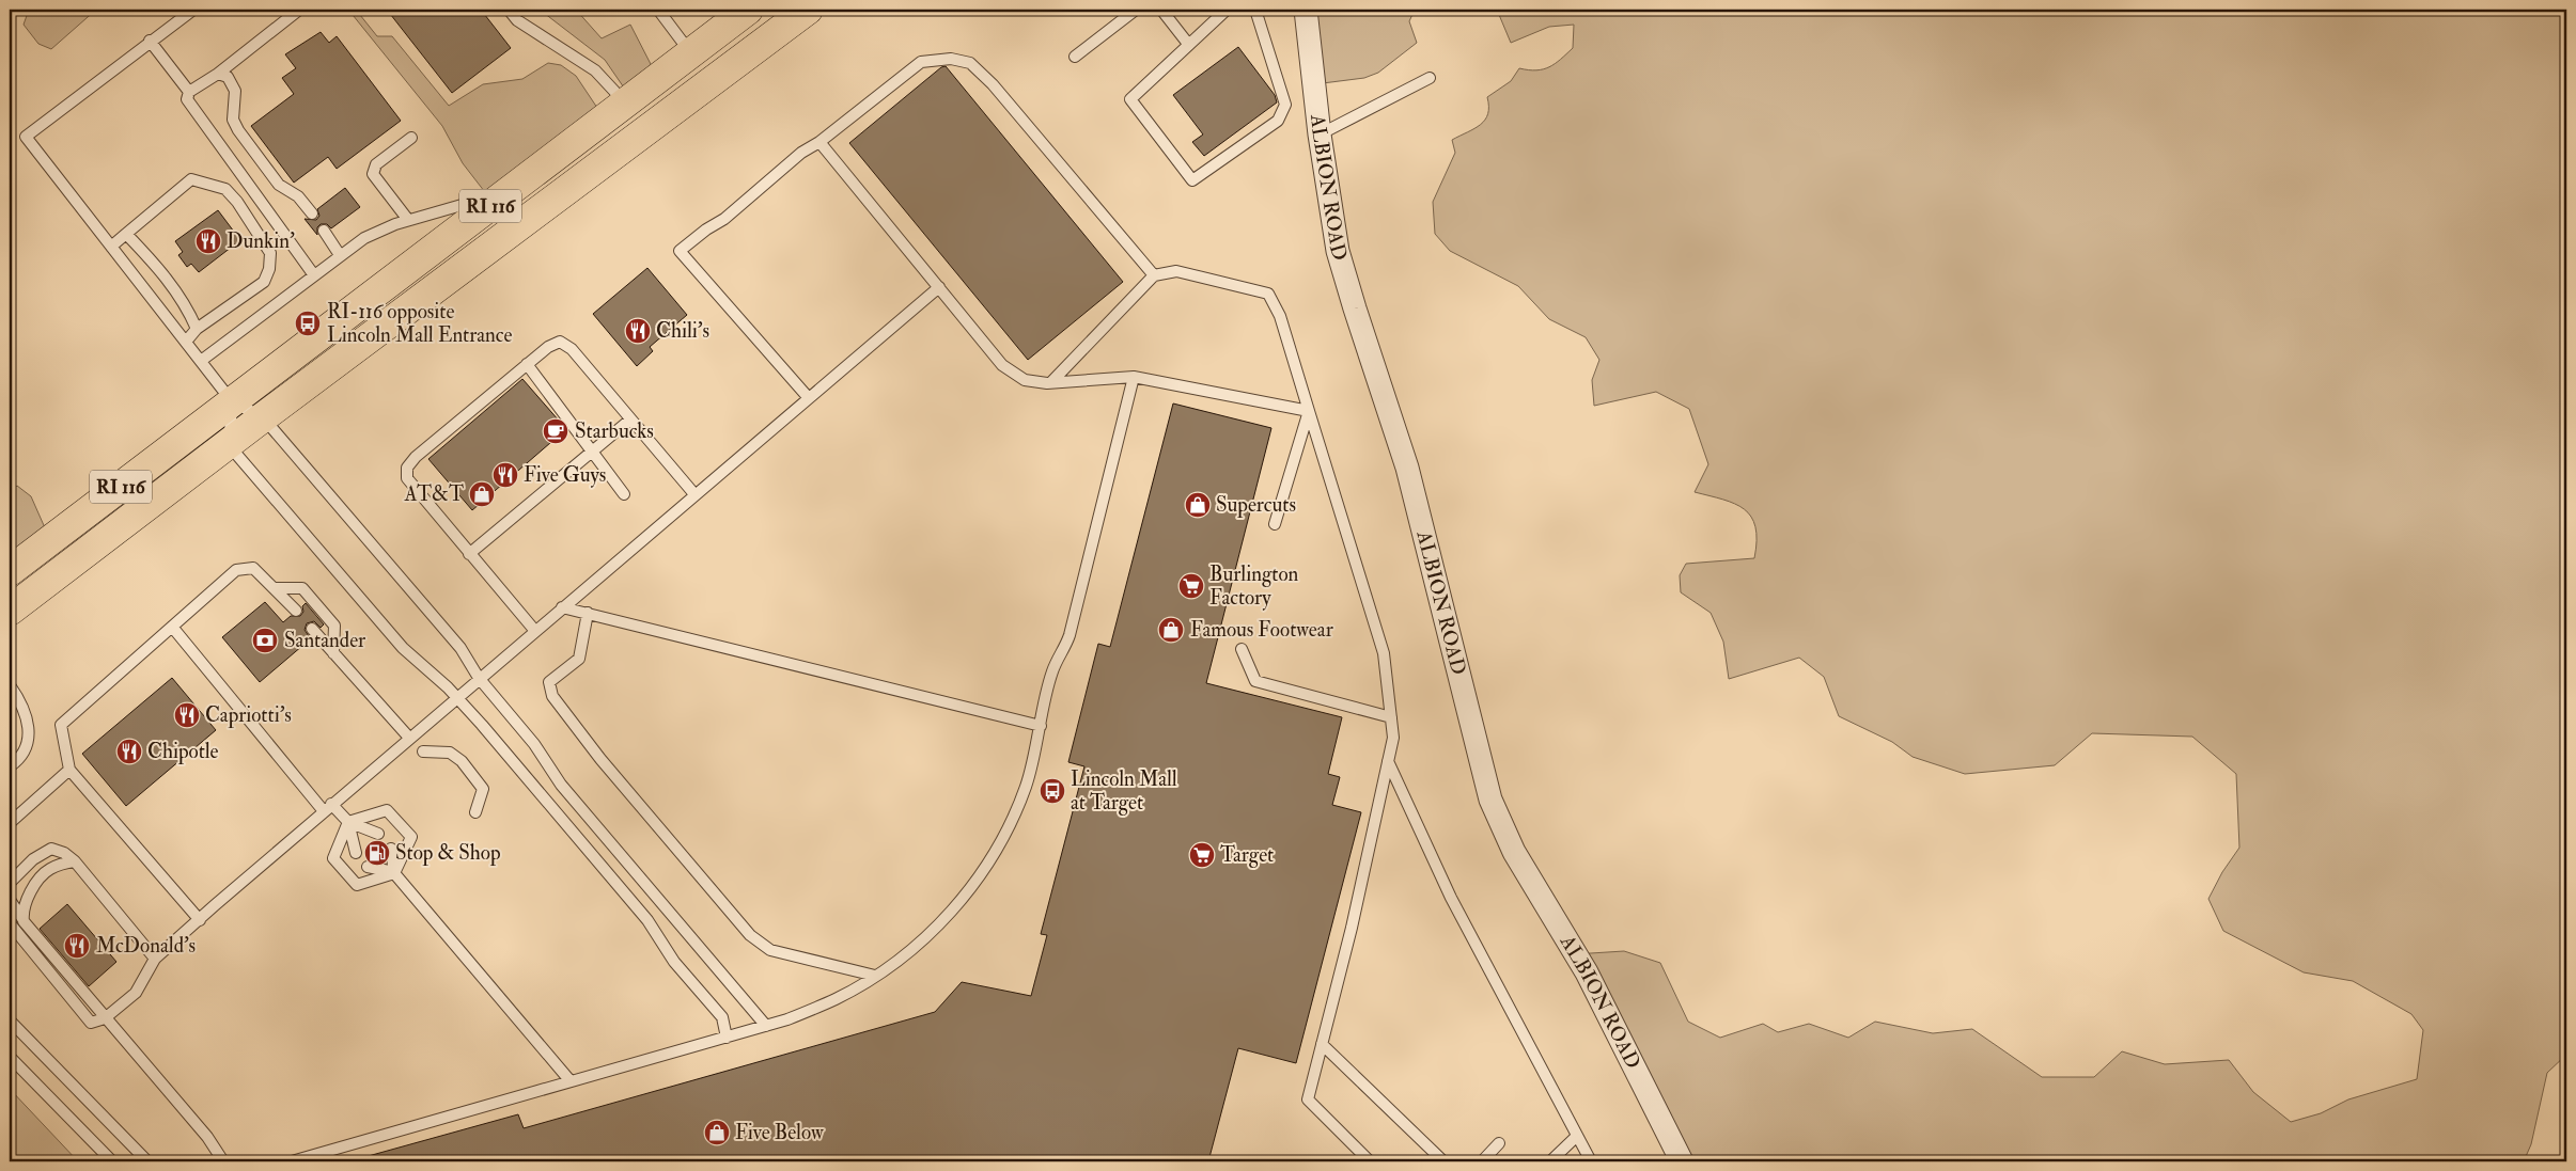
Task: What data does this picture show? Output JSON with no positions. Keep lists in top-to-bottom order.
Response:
{
  "streets": {
    "main road": ["RI 116"],
    "street": ["ALBION ROAD"]
  },
  "places": {
    "restaurant": [
      "Dunkin'",
      "Chili's",
      "Five Guys",
      "Capriotti's",
      "Chipotle",
      "McDonald's"
    ],
    "bus stop": ["RI-116 opposite Lincoln Mall Entrance", "Lincoln Mall at Target"],
    "cafe": ["Starbucks"],
    "shop": [
      "AT&T",
      "Supercuts",
      "Famous Footwear",
      "Five Below"
    ],
    "supermarket": ["Burlington Factory", "Target"],
    "bank": ["Santander"],
    "fuel station": ["Stop & Shop"]
  }
}
